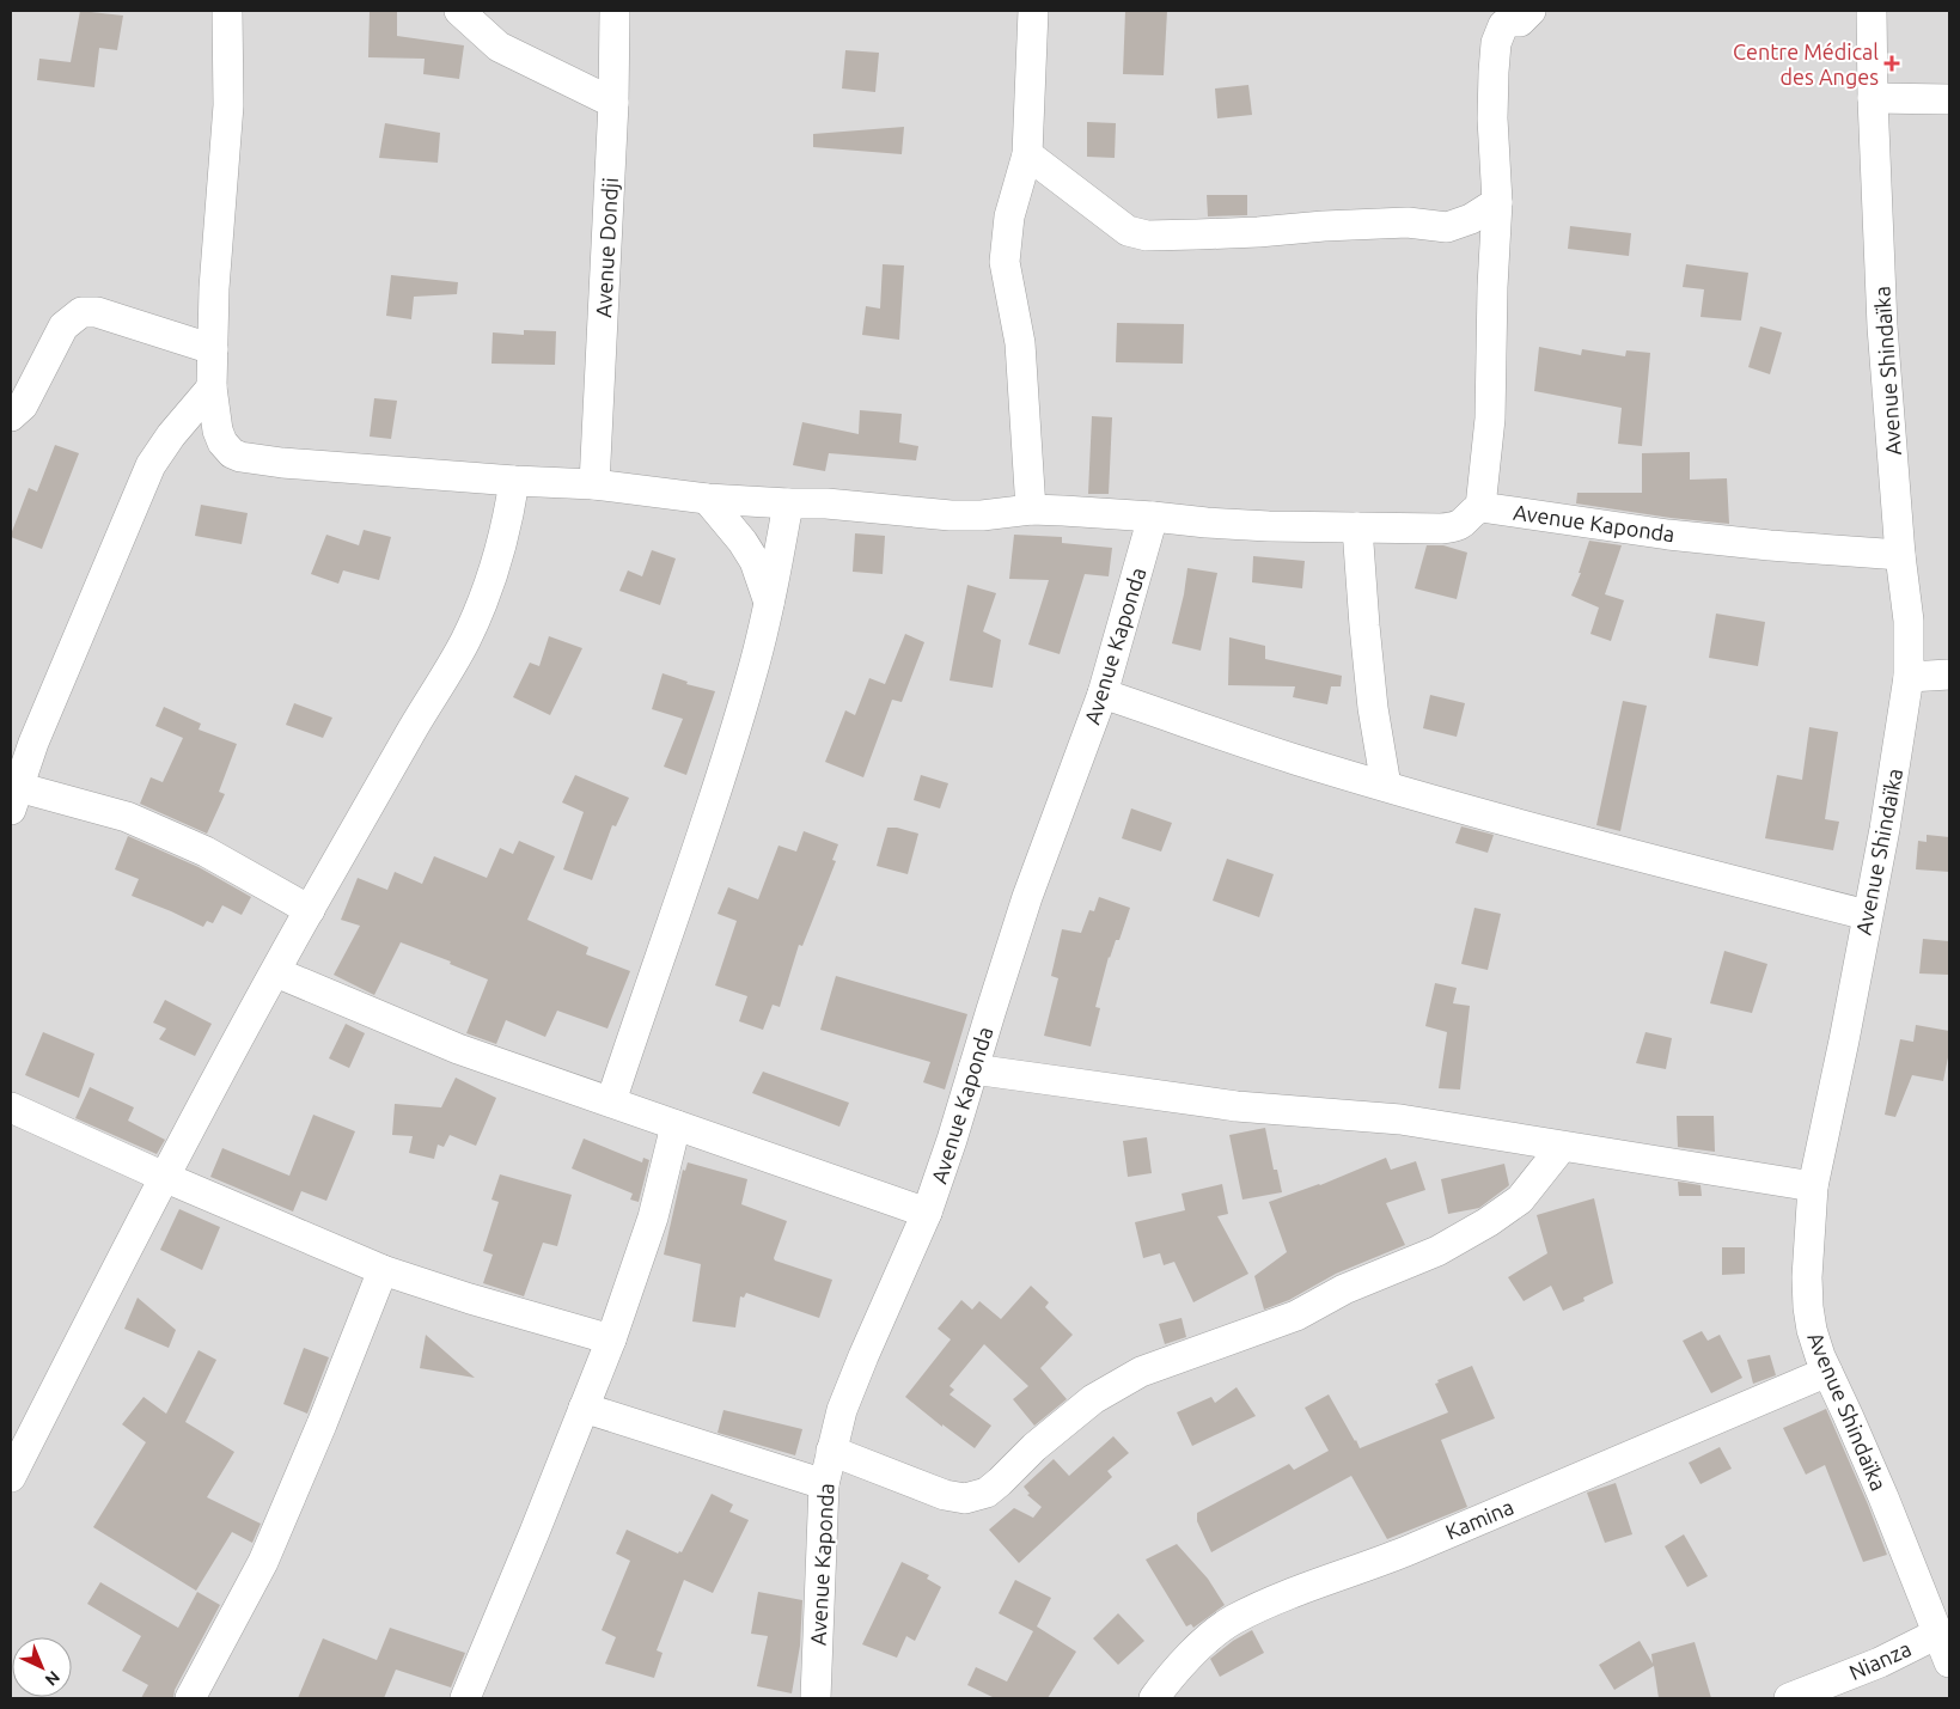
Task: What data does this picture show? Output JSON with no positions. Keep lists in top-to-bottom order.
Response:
{
  "streets": {
    "street": [
      "Avenue Dondji",
      "Avenue Shindaïka",
      "Avenue Kaponda",
      "Kamina",
      "Nianza"
    ]
  },
  "crossings": [
    ["Avenue Shindaïka", "Avenue Kaponda"],
    ["Avenue Shindaïka", "Kamina"],
    ["Avenue Shindaïka", "Nianza"]
  ],
  "places": {
    "health": ["Centre Médical des Anges"]
  },
  "north": "bottom right"
}
